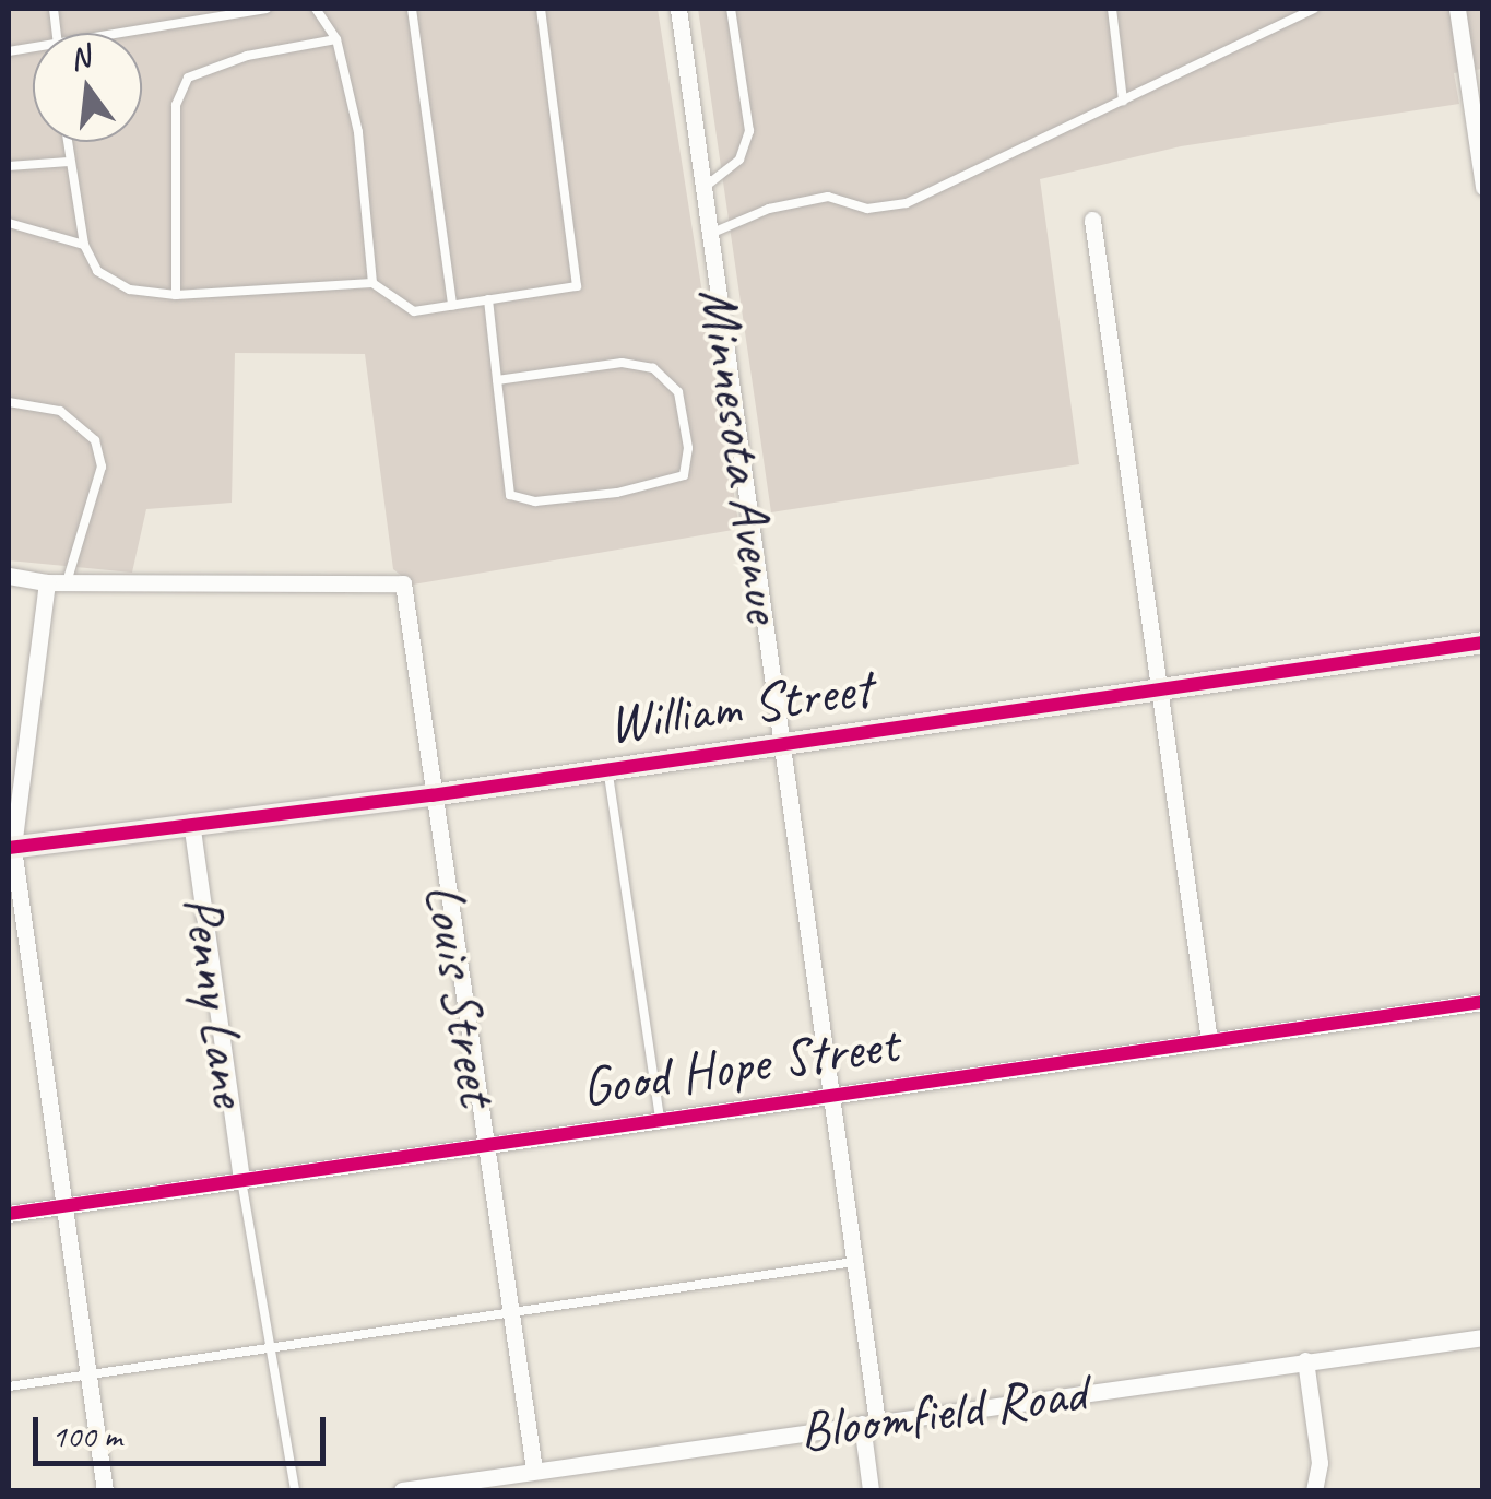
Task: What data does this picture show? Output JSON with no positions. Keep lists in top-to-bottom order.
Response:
{
  "streets": {
    "main road": ["William Street"],
    "street": [
      "Minnesota Avenue",
      "Louis Street",
      "Penny Lane",
      "Good Hope Street",
      "Bloomfield Road"
    ]
  },
  "crossings": [
    ["Minnesota Avenue", "William Street"],
    ["Minnesota Avenue", "Good Hope Street"],
    ["Minnesota Avenue", "Bloomfield Road"],
    ["William Street", "Louis Street"],
    ["William Street", "Penny Lane"],
    ["Louis Street", "Good Hope Street"],
    ["Louis Street", "Bloomfield Road"],
    ["Penny Lane", "Good Hope Street"]
  ],
  "scale_bar": "100 m",
  "north": "top"
}
